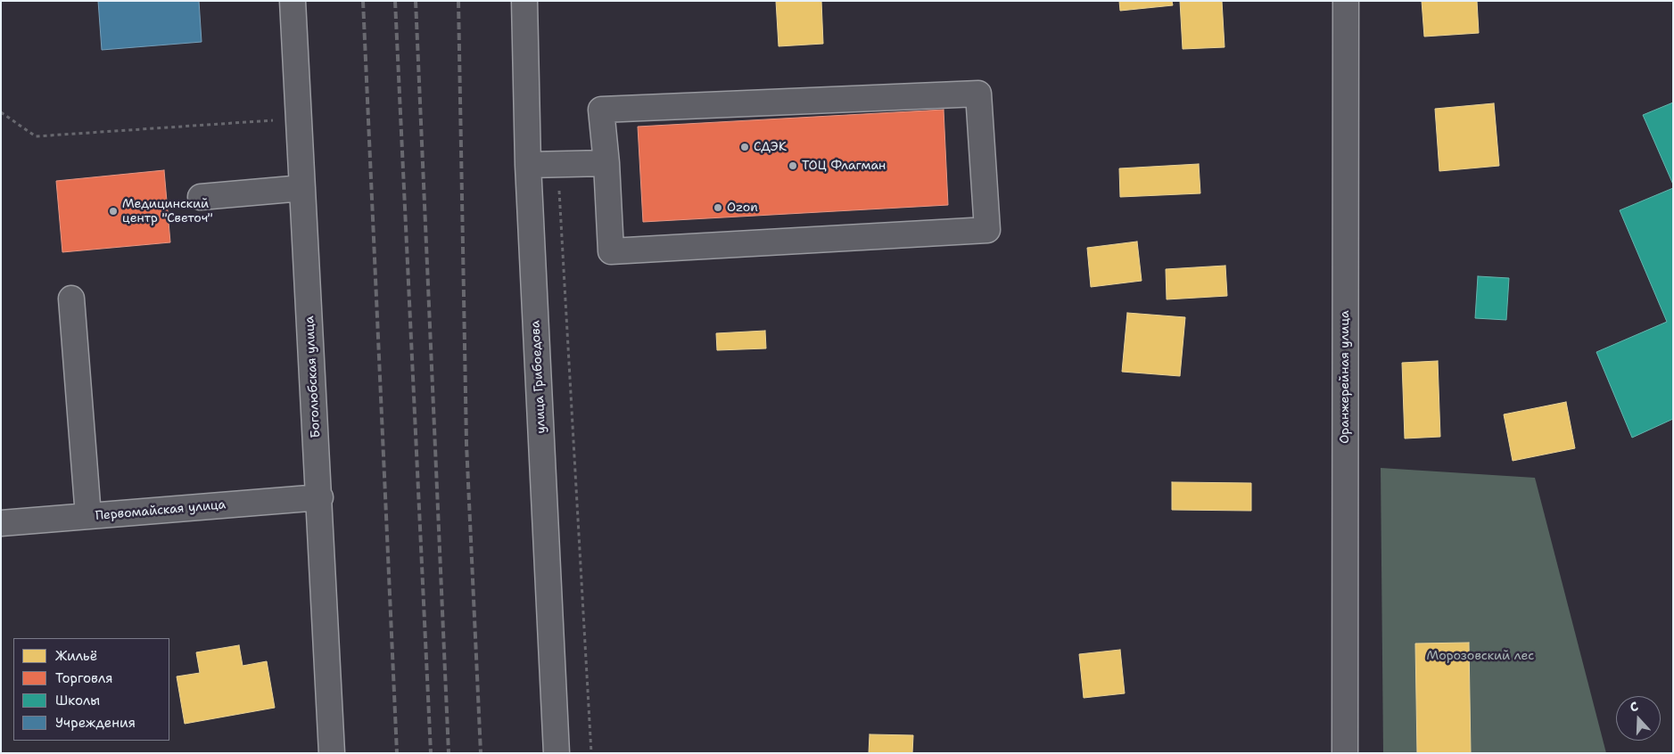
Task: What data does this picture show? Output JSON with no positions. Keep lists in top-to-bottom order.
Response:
{
  "streets": {
    "street": [
      "Боголюбская улица",
      "улица Грибоедова",
      "Оранжерейная улица",
      "Первомайская улица"
    ]
  },
  "crossings": [
    ["Боголюбская улица", "Первомайская улица"]
  ],
  "parks": ["Морозовский лес"],
  "places": [
    "СДЭК",
    "ТОЦ Флагман",
    "Ozon",
    "Медицинский центр \"Светоч\""
  ],
  "legend": [
    "Жильё",
    "Торговля",
    "Школы",
    "Учреждения"
  ],
  "north": "top"
}
